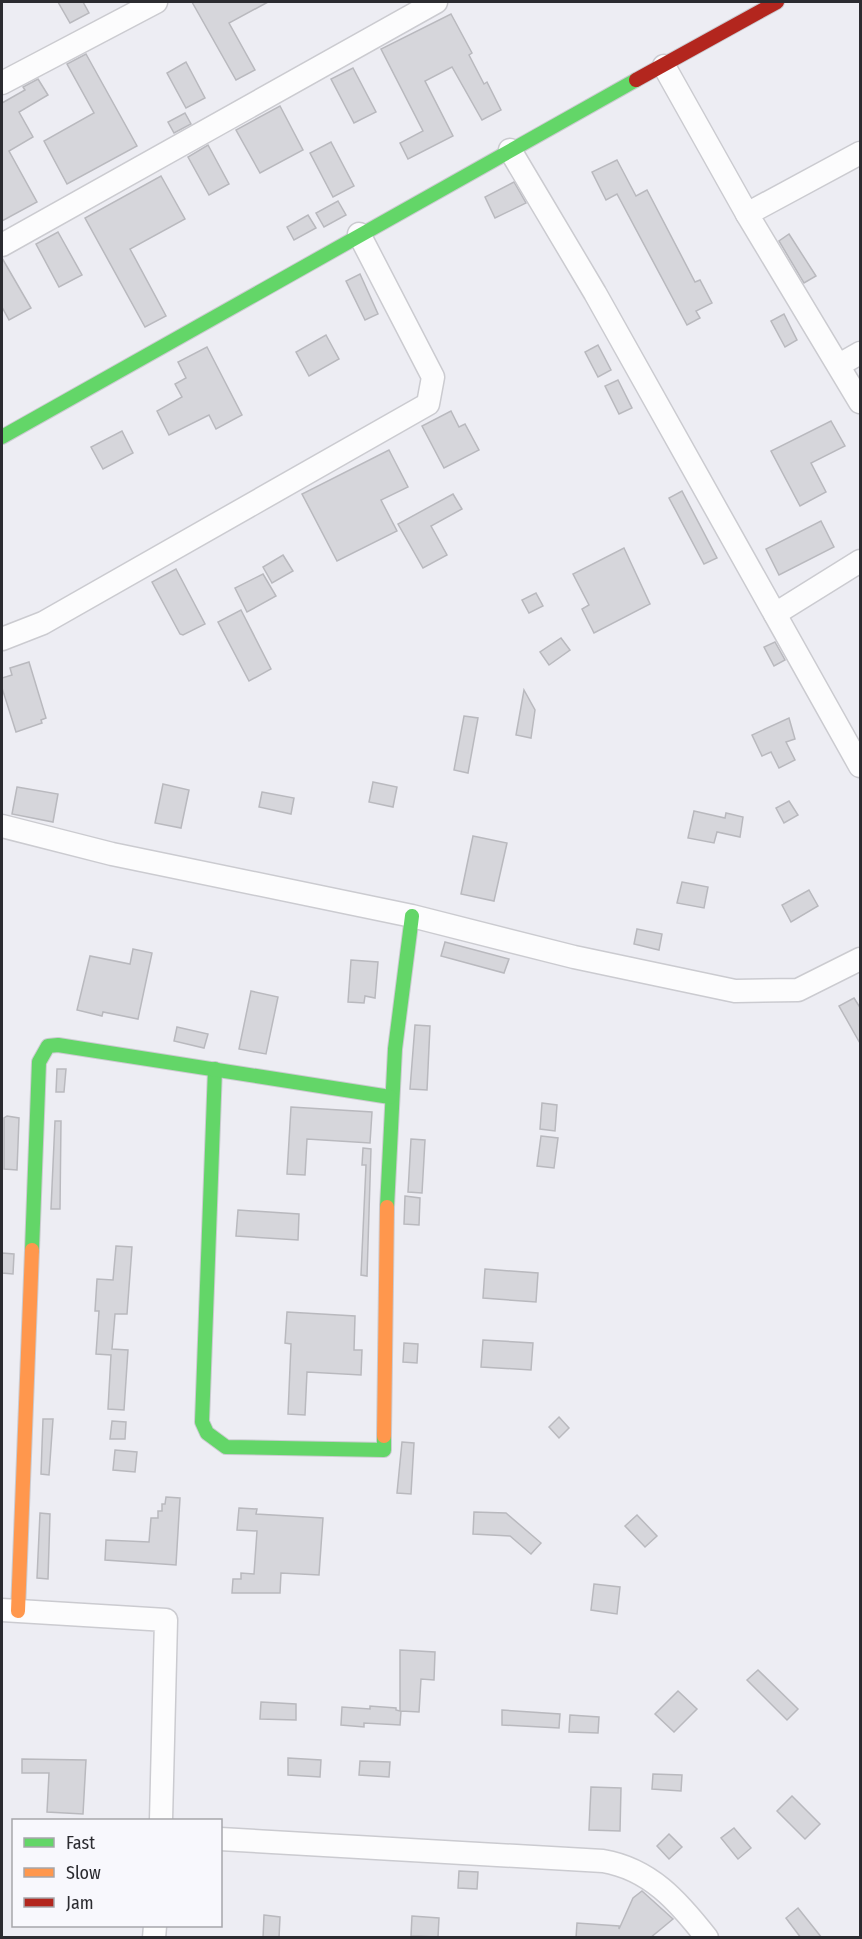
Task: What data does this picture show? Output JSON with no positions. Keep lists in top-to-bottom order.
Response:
{
  "legend": ["Fast", "Slow", "Jam"]
}
